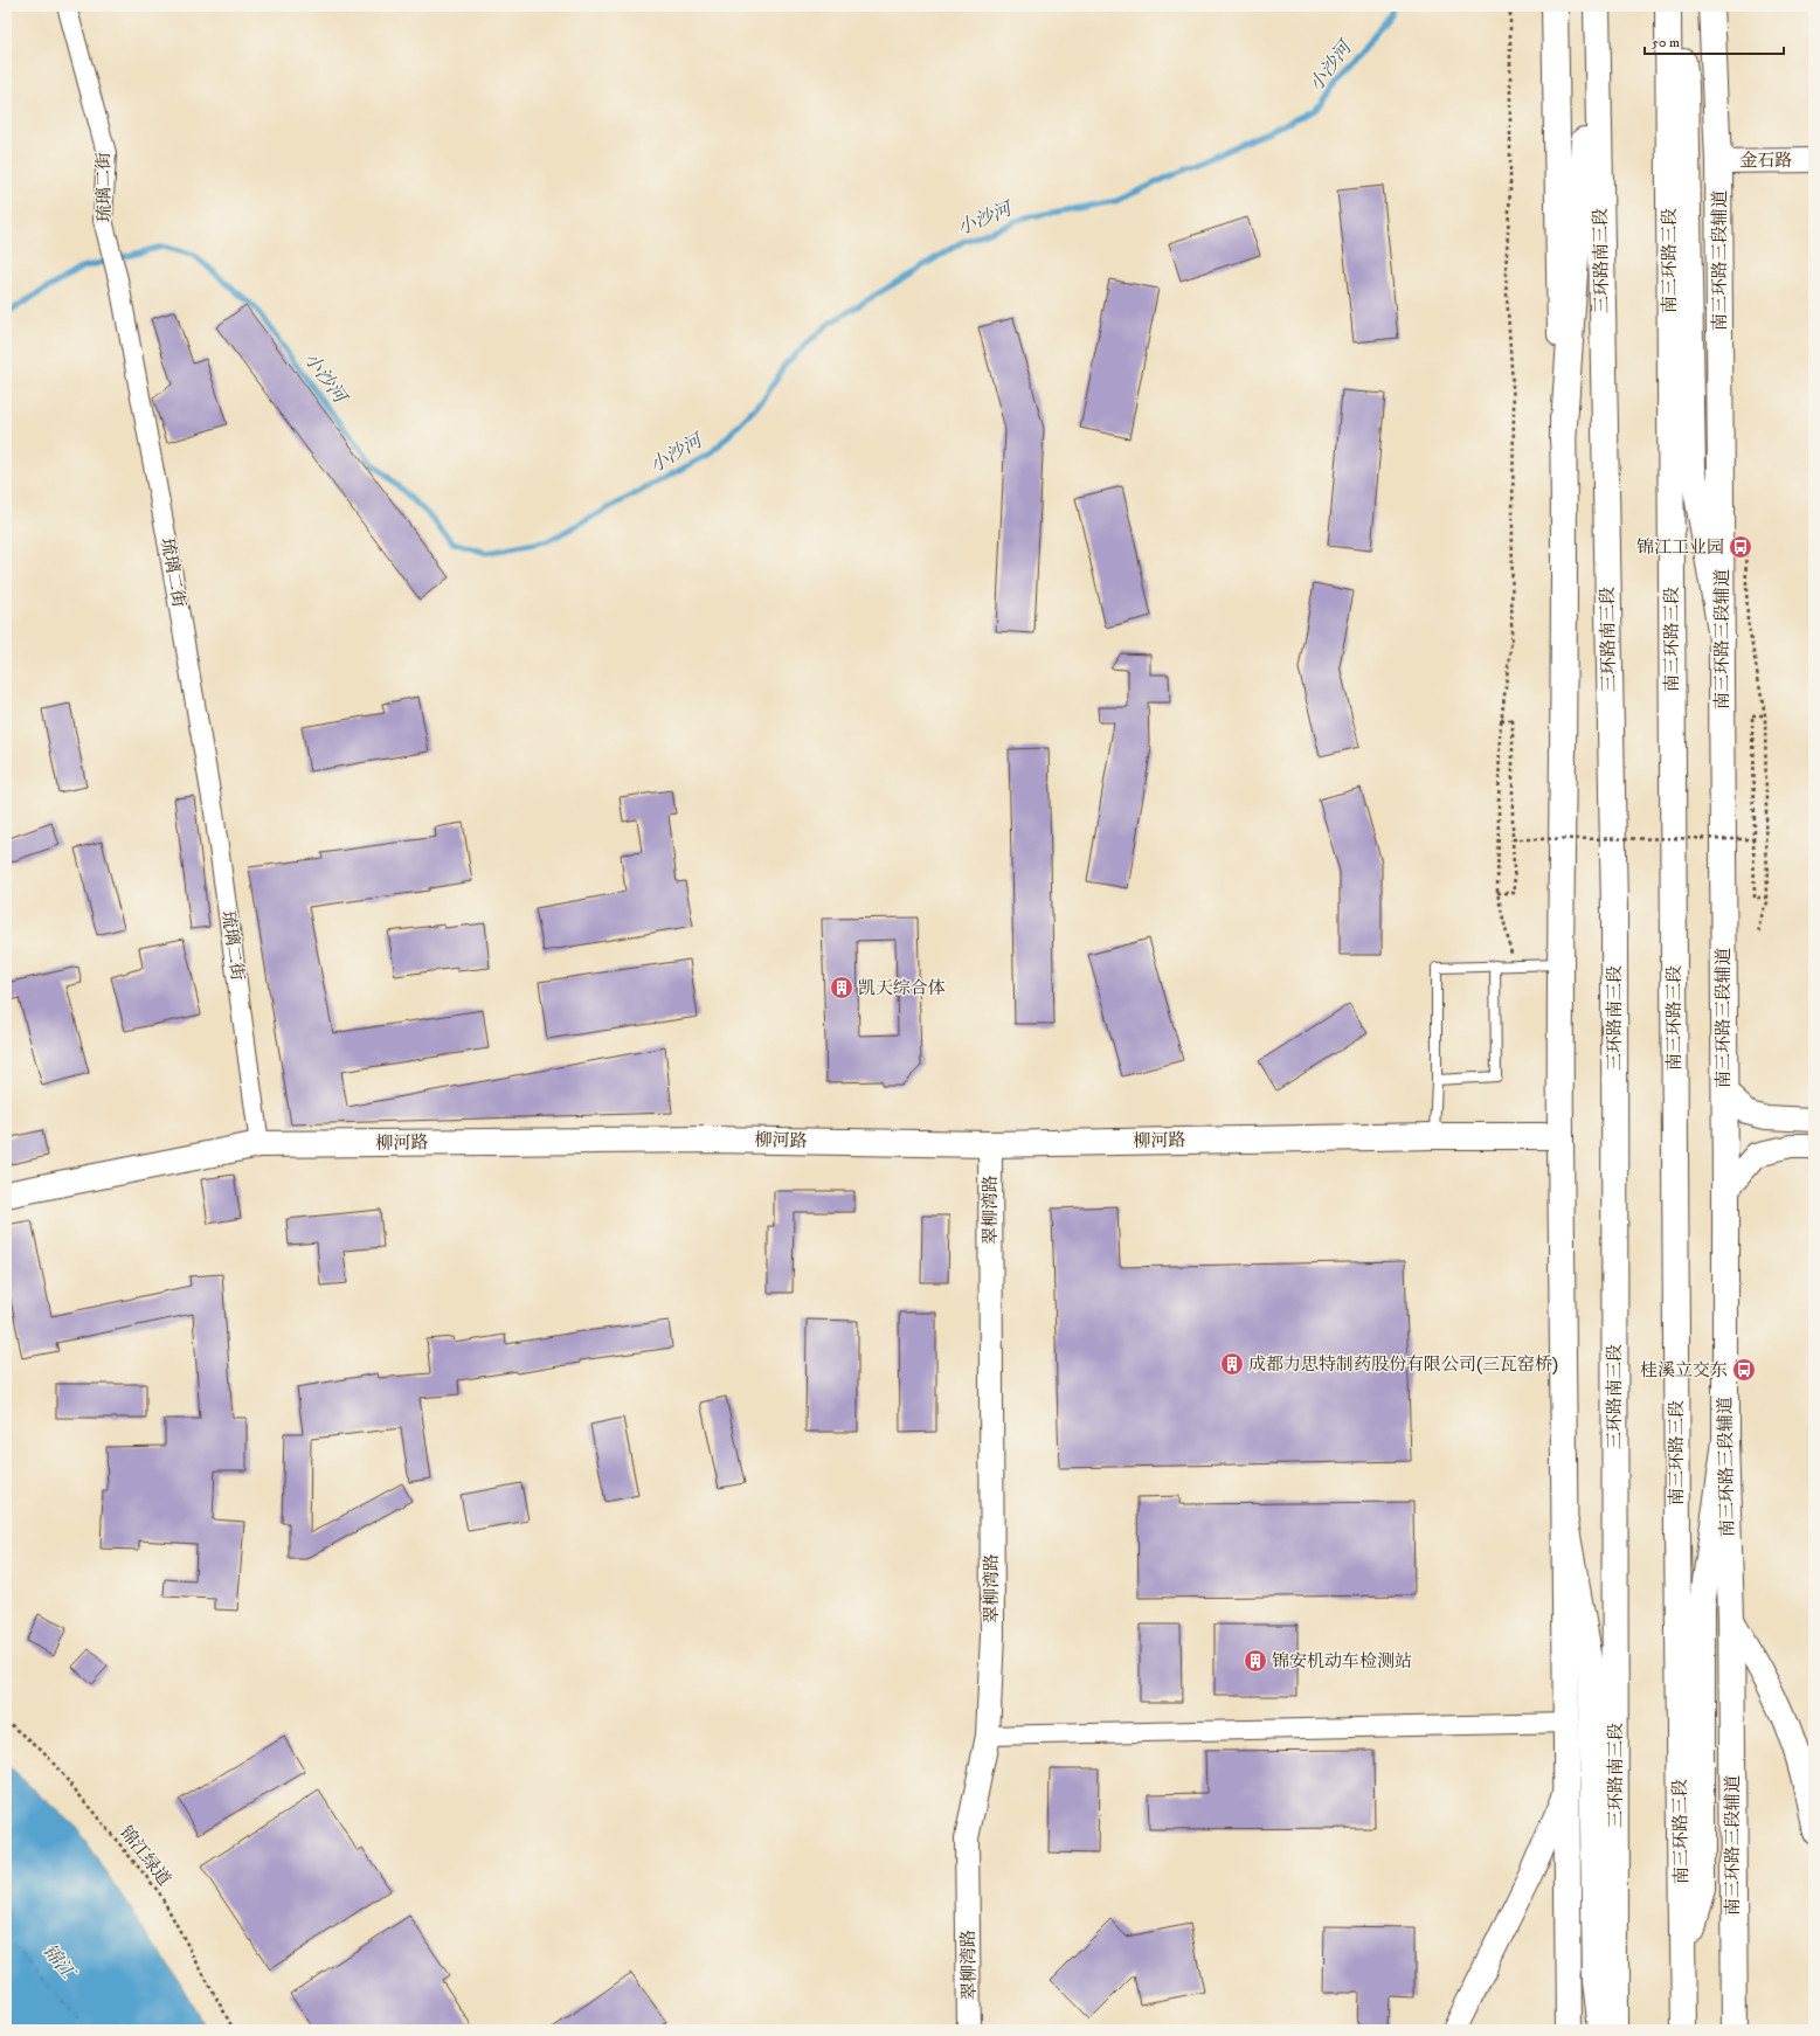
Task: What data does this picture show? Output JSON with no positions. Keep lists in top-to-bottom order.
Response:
{
  "streets": {
    "main road": [
      "三环路南三段",
      "南三环路三段",
      "南三环路三段辅道",
      "柳河路"
    ],
    "street": ["金石路", "琉璃二街", "翠柳湾路"],
    "path": ["锦江绿道"]
  },
  "crossings": [
    ["金石路", "南三环路三段辅道"],
    ["琉璃二街", "柳河路"],
    ["柳河路", "翠柳湾路"]
  ],
  "water": ["小沙河", "锦江"],
  "places": {
    "bus stop": ["锦江工业园", "桂溪立交东"],
    "building": ["凯天综合体", "成都力思特制药股份有限公司(三瓦窑桥)", "锦安机动车检测站"]
  },
  "scale_bar": "50 m"
}
